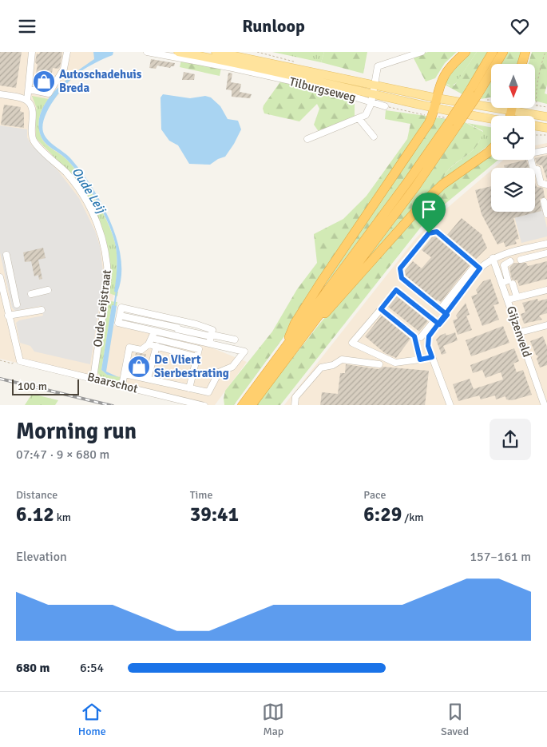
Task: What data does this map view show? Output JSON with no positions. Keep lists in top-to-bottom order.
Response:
{
  "streets": {
    "main road": ["Tilburgseweg"],
    "street": ["Oude Leijstraat", "Gijzenveld", "Baarschot"]
  },
  "crossings": [
    ["Oude Leijstraat", "Baarschot"]
  ],
  "water": ["Oude Leij"],
  "places": {
    "shop": ["Autoschadehuis Breda", "De Vliert Sierbestrating"]
  },
  "scale_bar": "100 m",
  "north": "bottom",
  "page": {
    "header": "Runloop",
    "scale": "100 m",
    "heading": ["Morning run", "07:47 · 9 × 680 m"],
    "stats": [
      ["Distance", "6.12 km"],
      ["Time", "39:41"],
      ["Pace", "6:29 /km"]
    ],
    "chart": ["Elevation", "157–161 m"],
    "list": [
      {
        "name": "680 m",
        "note": "6:54"
      }
    ],
    "tabs": ["Home", "Map", "Saved"]
  }
}
